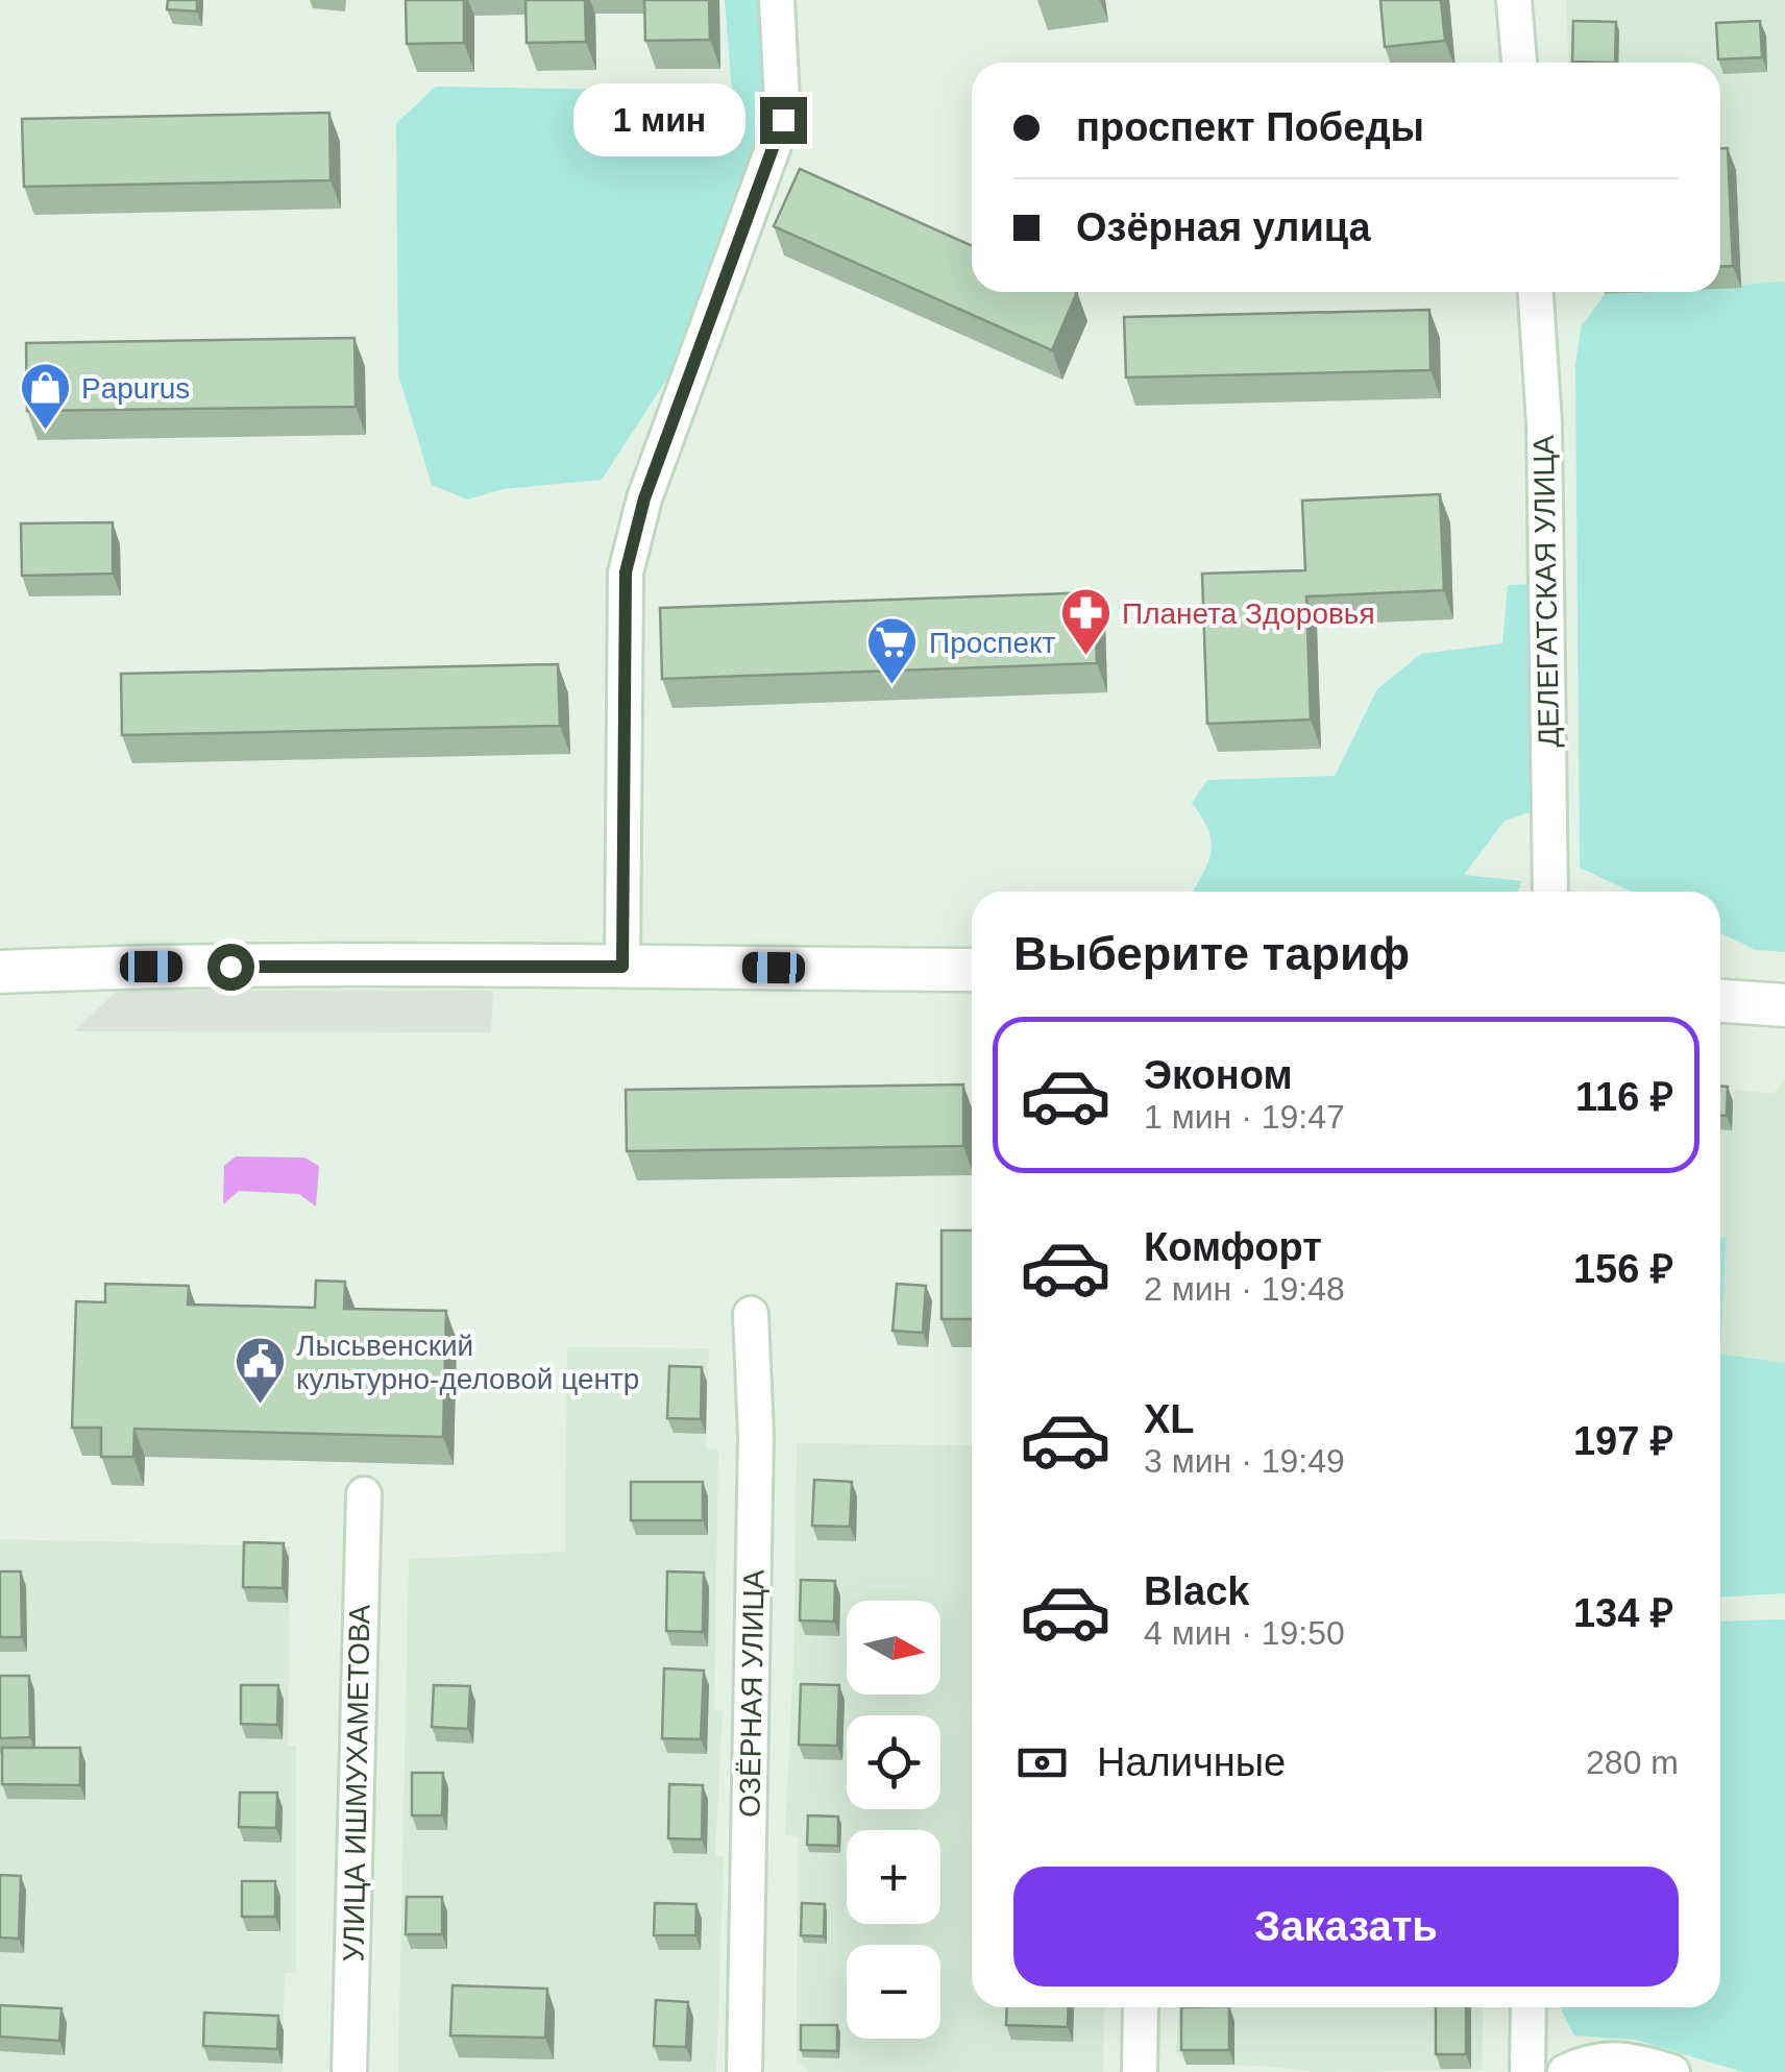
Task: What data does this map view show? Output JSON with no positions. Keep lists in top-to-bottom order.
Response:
{
  "streets": {
    "street": ["ДЕЛЕГАТСКАЯ УЛИЦА", "ОЗЁРНАЯ УЛИЦА", "УЛИЦА ИШМУХАМЕТОВА"]
  },
  "places": {
    "shop": ["Papurus"],
    "pharmacy": ["Планета Здоровья"],
    "supermarket": ["Проспект"],
    "public building": ["Лысьвенский культурно-деловой центр"]
  },
  "north": "right",
  "page": {
    "banner": ["проспект Победы", "Озёрная улица"],
    "bubble": "1 мин",
    "heading": "Выберите тариф",
    "list": [
      {
        "name": "Эконом",
        "note": "1 мин · 19:47",
        "value": "116 ₽"
      },
      {
        "name": "Комфорт",
        "note": "2 мин · 19:48",
        "value": "156 ₽"
      },
      {
        "name": "XL",
        "note": "3 мин · 19:49",
        "value": "197 ₽"
      },
      {
        "name": "Black",
        "note": "4 мин · 19:50",
        "value": "134 ₽"
      }
    ],
    "map_buttons": ["+", "−"],
    "pay": ["Наличные", "280 m"],
    "buttons": "Заказать"
  }
}
